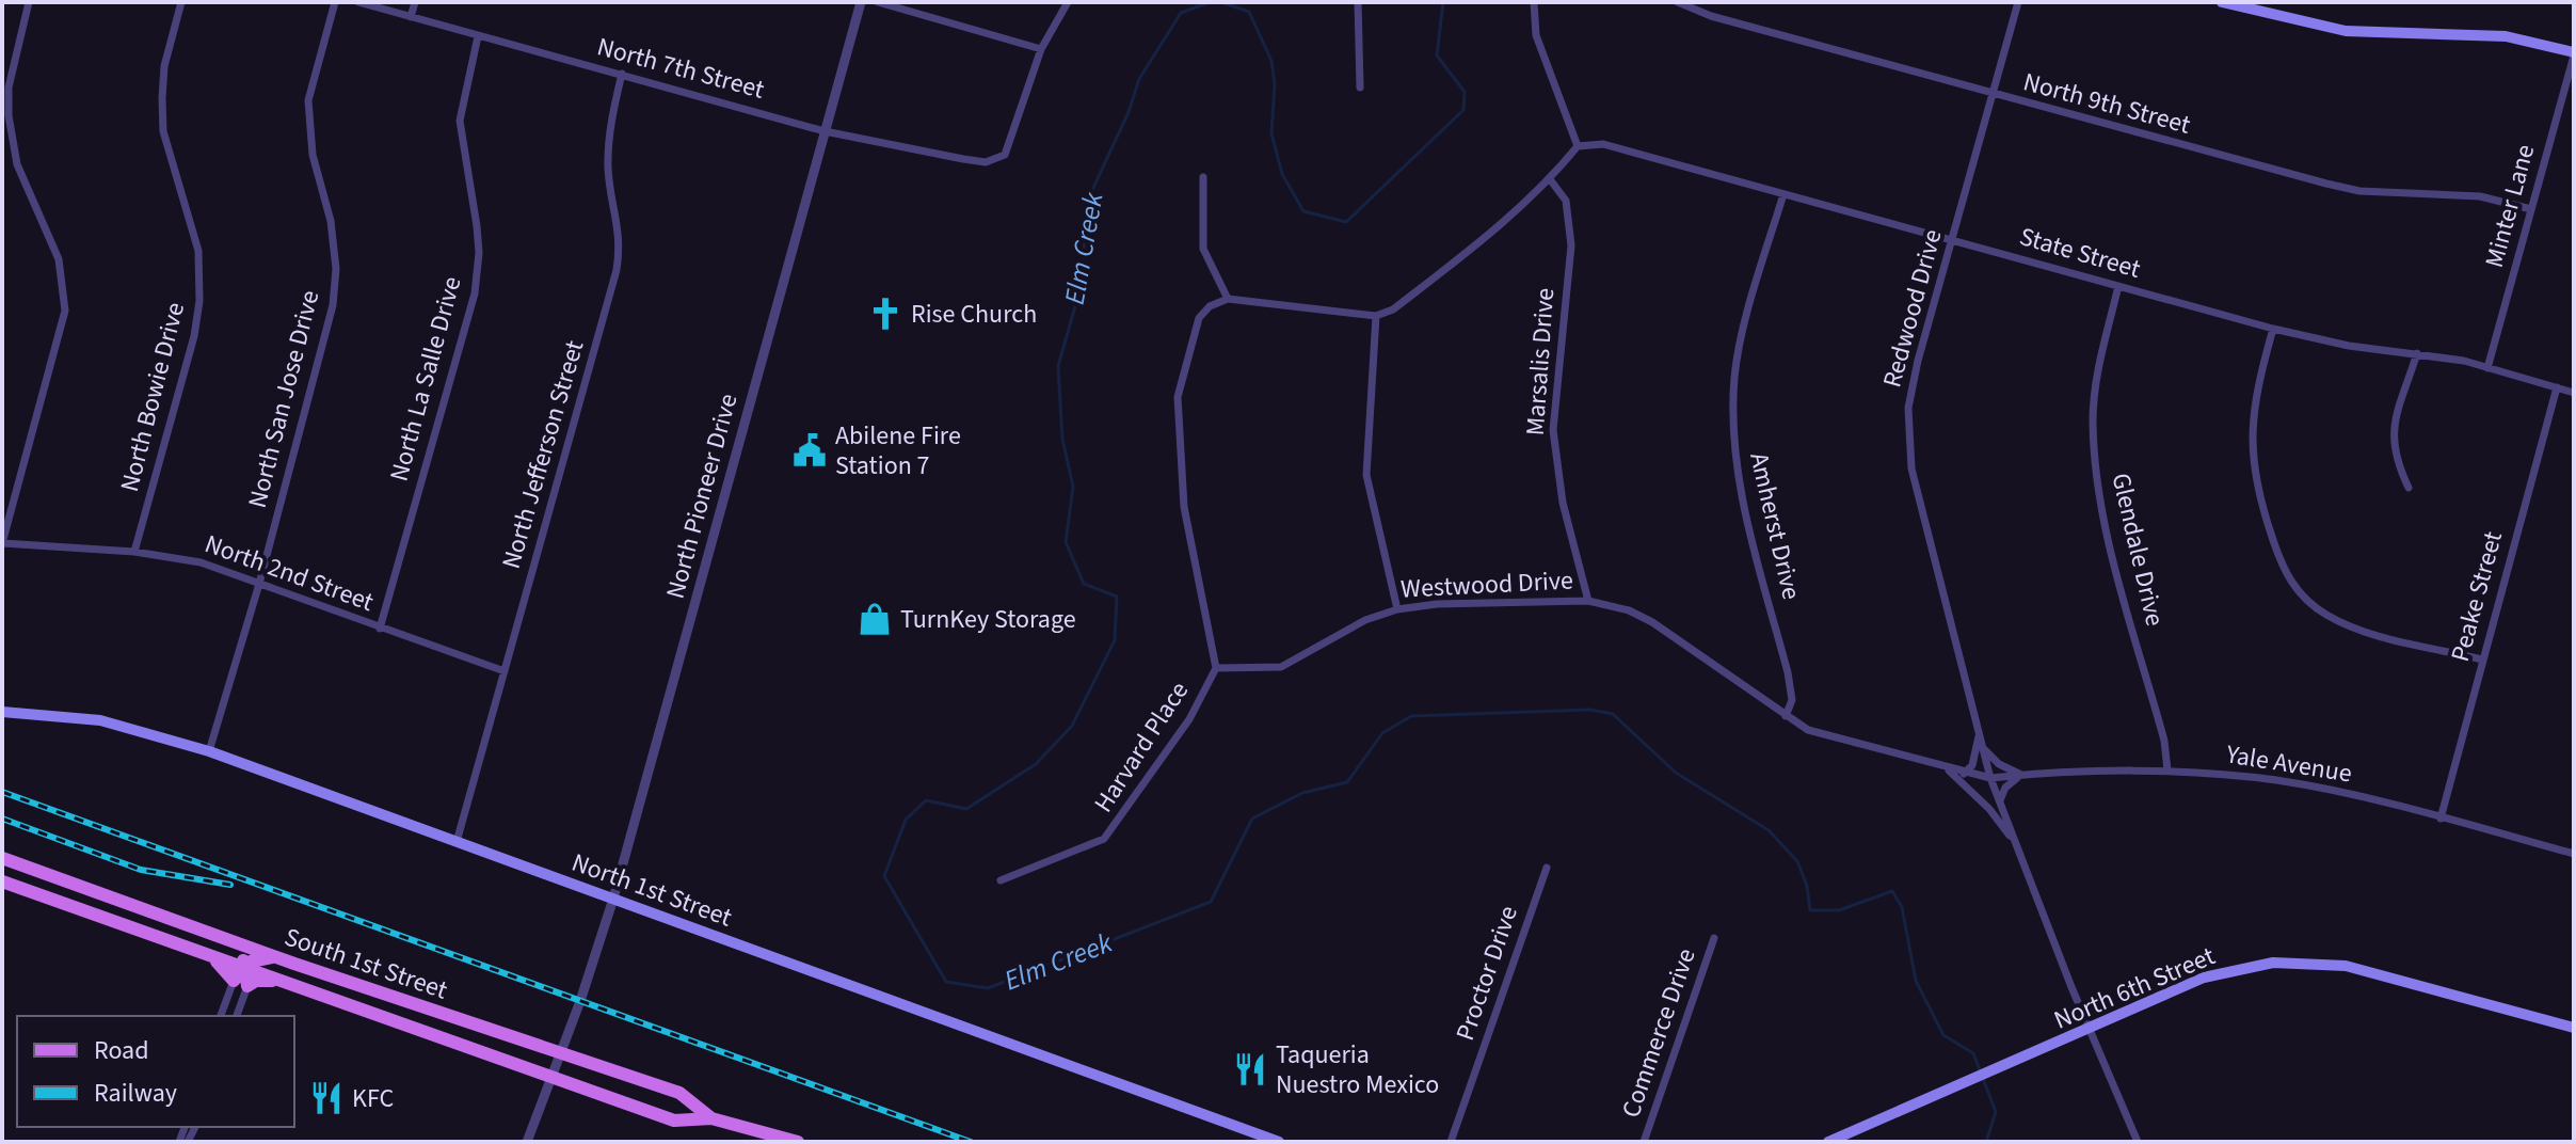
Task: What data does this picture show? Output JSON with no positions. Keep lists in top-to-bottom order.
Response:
{
  "streets": {
    "main road": ["North 1st Street", "South 1st Street", "North 6th Street"],
    "street": [
      "North 7th Street",
      "North 9th Street",
      "Minter Lane",
      "State Street",
      "Redwood Drive",
      "Marsalis Drive",
      "North La Salle Drive",
      "North Bowie Drive",
      "North San Jose Drive",
      "North Jefferson Street",
      "North Pioneer Drive",
      "Amherst Drive",
      "Glendale Drive",
      "North 2nd Street",
      "Westwood Drive",
      "Peake Street",
      "Harvard Place",
      "Yale Avenue",
      "Proctor Drive",
      "Commerce Drive"
    ]
  },
  "crossings": [
    ["North 7th Street", "North La Salle Drive"],
    ["North 7th Street", "North Jefferson Street"],
    ["North 7th Street", "North Pioneer Drive"],
    ["North 9th Street", "Minter Lane"],
    ["North 9th Street", "Redwood Drive"],
    ["Minter Lane", "State Street"],
    ["State Street", "Redwood Drive"],
    ["State Street", "Amherst Drive"],
    ["State Street", "Glendale Drive"],
    ["State Street", "Peake Street"],
    ["Redwood Drive", "Westwood Drive"],
    ["Redwood Drive", "Yale Avenue"],
    ["Marsalis Drive", "Westwood Drive"],
    ["North La Salle Drive", "North 2nd Street"],
    ["North Bowie Drive", "North 2nd Street"],
    ["North San Jose Drive", "North 2nd Street"],
    ["North San Jose Drive", "North 1st Street"],
    ["North Jefferson Street", "North 2nd Street"],
    ["North Jefferson Street", "North 1st Street"],
    ["North Pioneer Drive", "North 1st Street"],
    ["North Pioneer Drive", "South 1st Street"],
    ["Amherst Drive", "Westwood Drive"],
    ["Glendale Drive", "Yale Avenue"],
    ["Westwood Drive", "Harvard Place"],
    ["Westwood Drive", "Yale Avenue"],
    ["Peake Street", "Yale Avenue"]
  ],
  "water": ["Elm Creek"],
  "places": {
    "church": ["Rise Church"],
    "public building": ["Abilene Fire Station 7"],
    "shop": ["TurnKey Storage"],
    "restaurant": ["Taqueria Nuestro Mexico", "KFC"]
  },
  "legend": ["Road", "Railway"]
}
